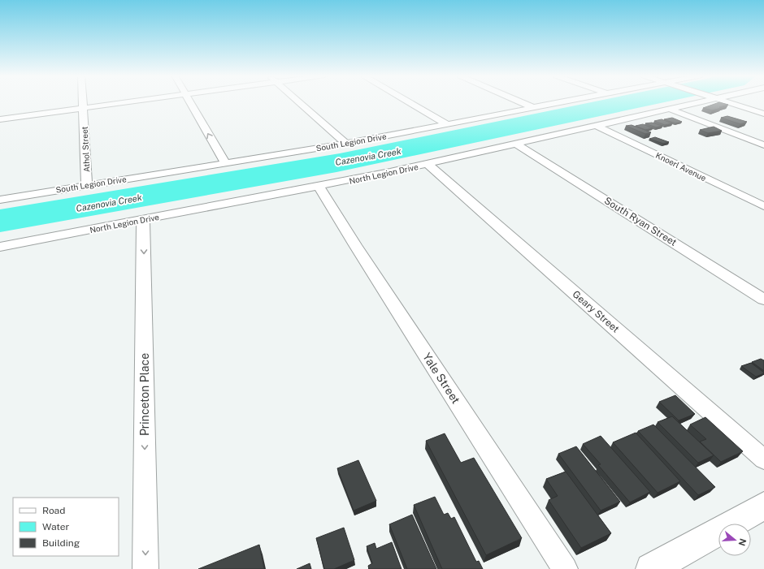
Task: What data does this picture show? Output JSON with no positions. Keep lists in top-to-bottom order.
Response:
{
  "streets": {
    "street": [
      "South Legion Drive",
      "Athol Street",
      "Knoerl Avenue",
      "North Legion Drive",
      "South Ryan Street",
      "Geary Street",
      "Yale Street",
      "Princeton Place"
    ]
  },
  "crossings": [
    ["South Legion Drive", "Athol Street"],
    ["Knoerl Avenue", "North Legion Drive"],
    ["North Legion Drive", "South Ryan Street"],
    ["North Legion Drive", "Geary Street"],
    ["North Legion Drive", "Yale Street"],
    ["North Legion Drive", "Princeton Place"]
  ],
  "one_way": ["Princeton Place"],
  "water": ["Cazenovia Creek"],
  "legend": ["Road", "Water", "Building"],
  "north": "right"
}
